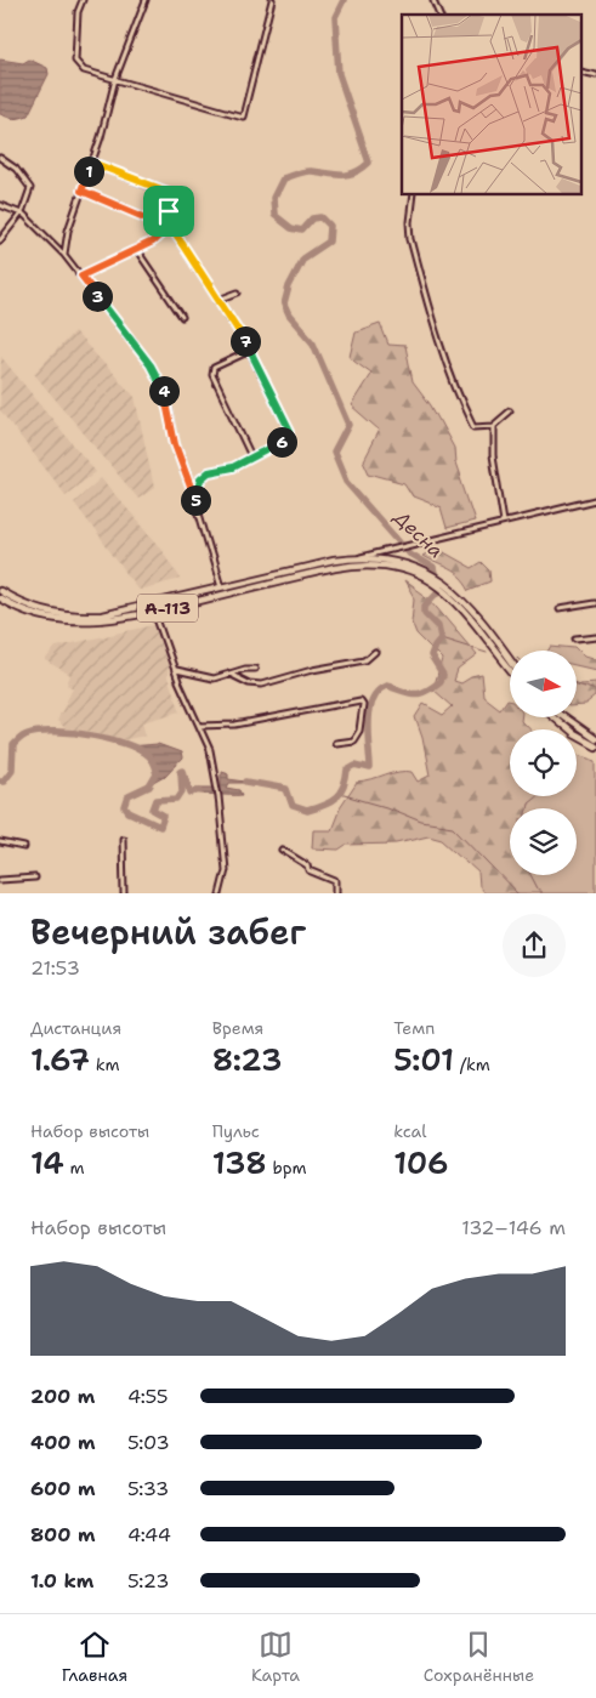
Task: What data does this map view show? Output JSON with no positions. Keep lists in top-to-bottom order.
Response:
{
  "streets": {
    "highway": ["А-113"]
  },
  "water": ["Десна"],
  "north": "right",
  "page": {
    "pins": [
      "1",
      "3",
      "7",
      "4",
      "6",
      "5"
    ],
    "heading": ["Вечерний забег", "21:53"],
    "stats": [
      ["Дистанция", "1.67 km"],
      ["Время", "8:23"],
      ["Темп", "5:01 /km"],
      ["Набор высоты", "14 m"],
      ["Пульс", "138 bpm"],
      ["kcal", "106"]
    ],
    "chart": ["Набор высоты", "132–146 m"],
    "list": [
      {
        "name": "200 m",
        "note": "4:55"
      },
      {
        "name": "400 m",
        "note": "5:03"
      },
      {
        "name": "600 m",
        "note": "5:33"
      },
      {
        "name": "800 m",
        "note": "4:44"
      },
      {
        "name": "1.0 km",
        "note": "5:23"
      }
    ],
    "tabs": ["Главная", "Карта", "Сохранённые"]
  }
}
